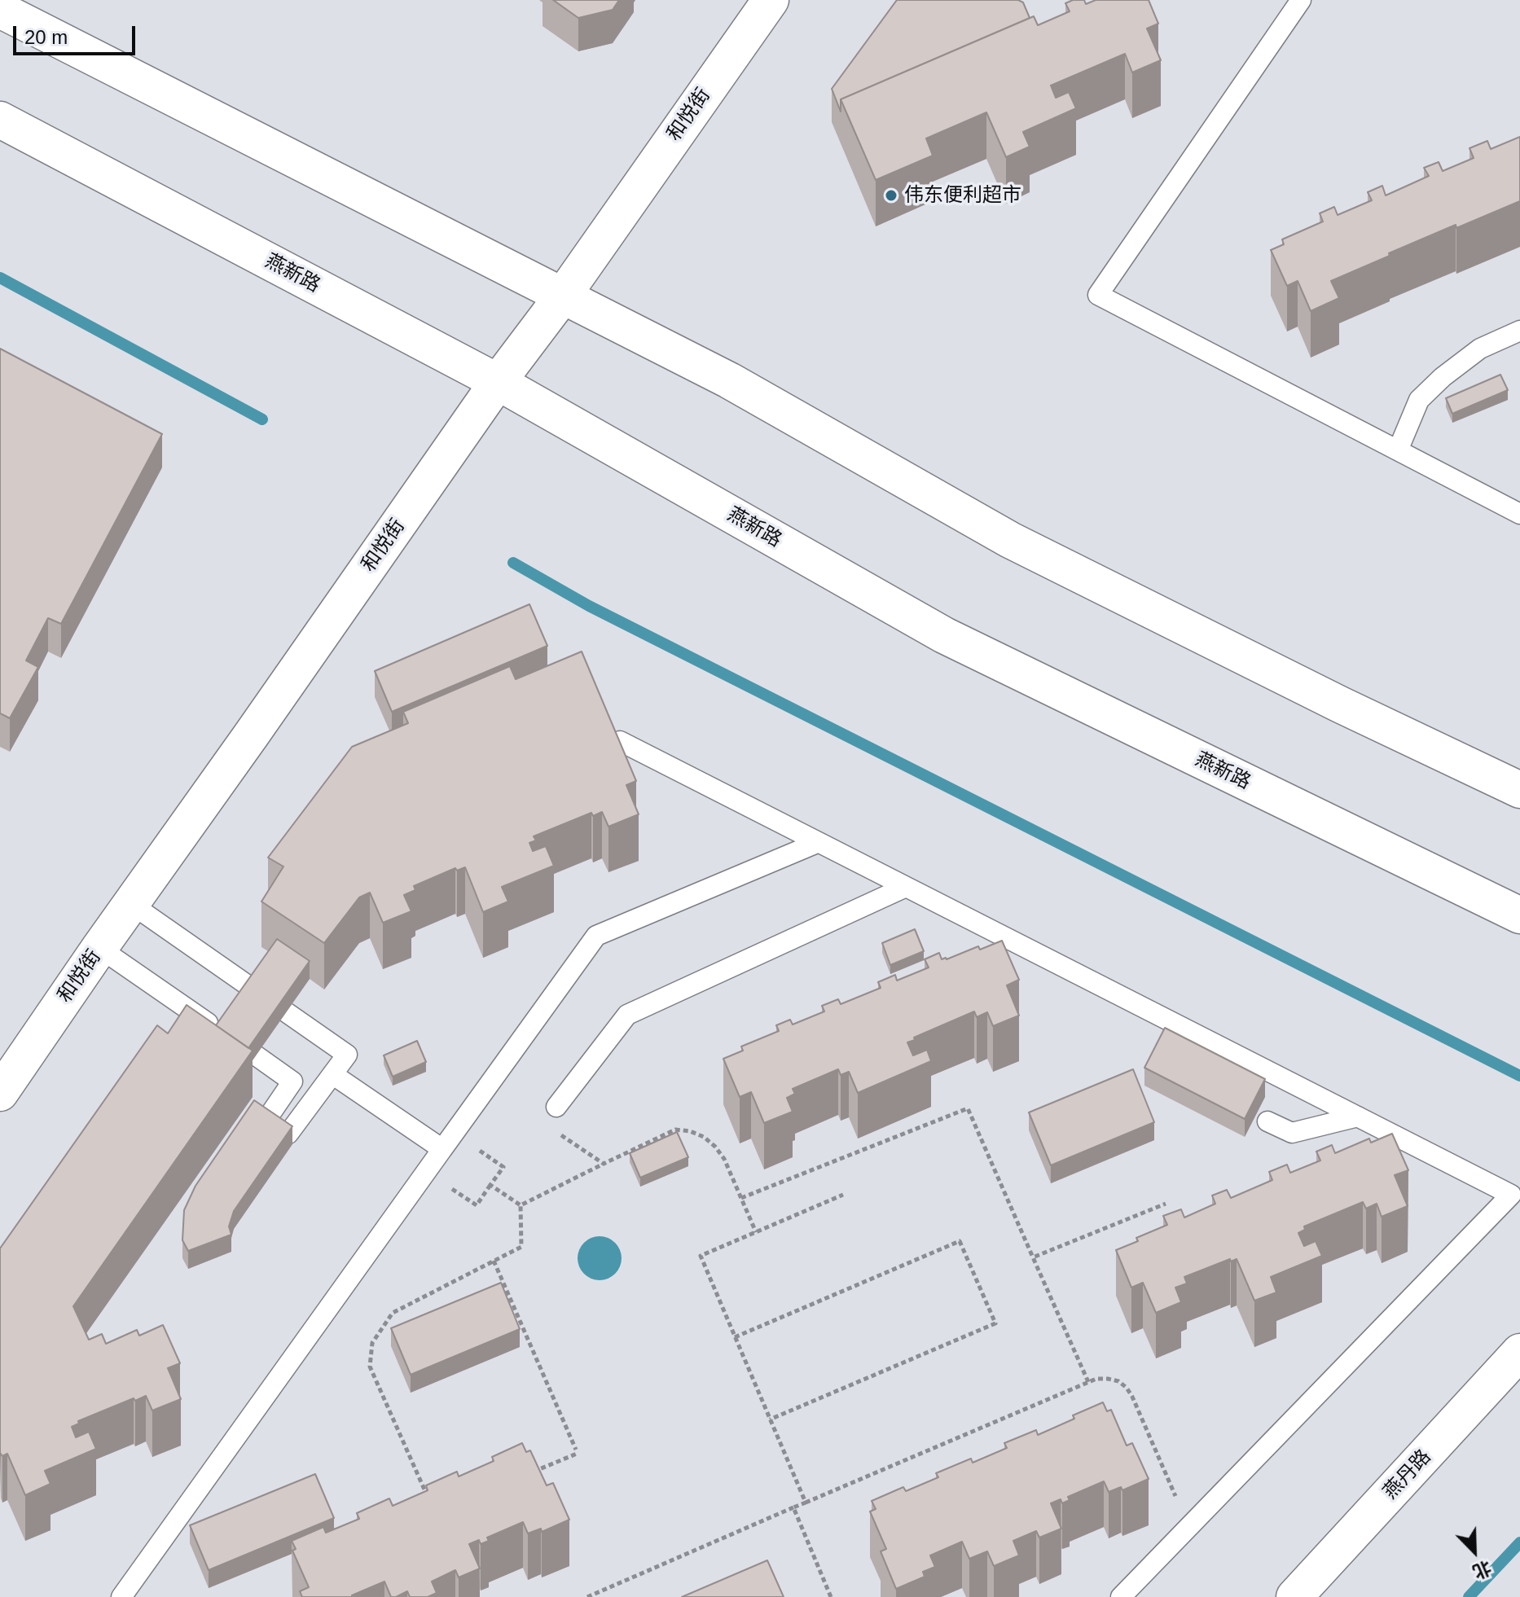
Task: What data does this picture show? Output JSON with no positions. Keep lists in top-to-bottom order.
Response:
{
  "streets": {
    "street": ["和悦街", "燕新路", "燕丹路"]
  },
  "crossings": [
    ["和悦街", "燕新路"]
  ],
  "places": ["伟东便利超市"],
  "scale_bar": "20 m",
  "north": "bottom right"
}
